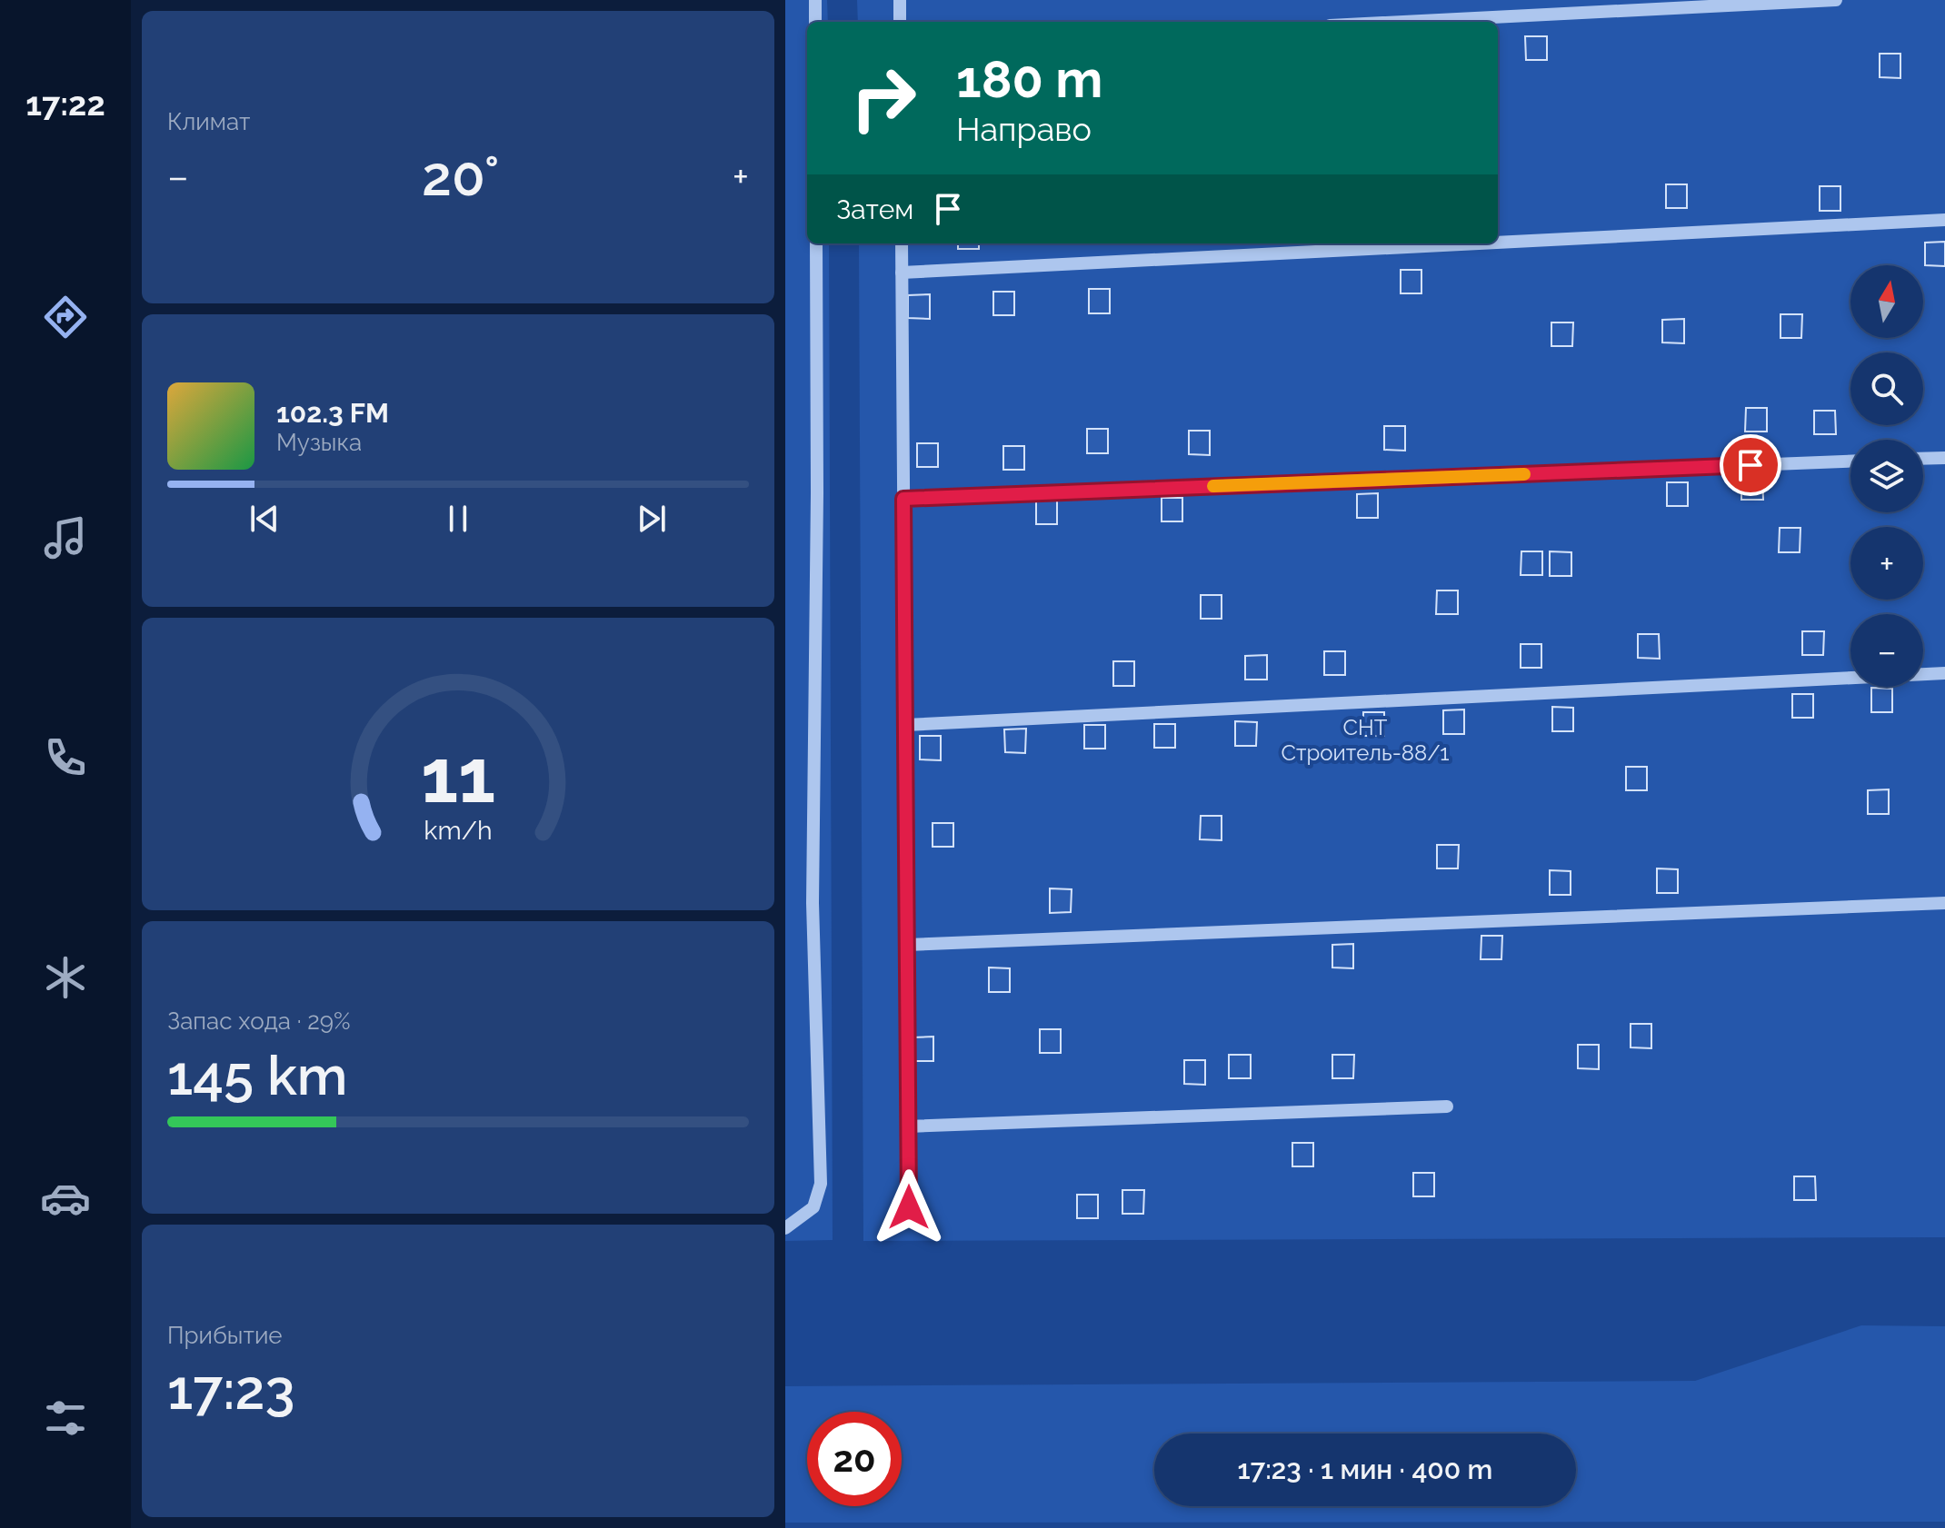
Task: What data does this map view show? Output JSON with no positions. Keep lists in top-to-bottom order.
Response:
{
  "parks": ["СНТ Строитель-88/1"],
  "north": "top",
  "page": {
    "tabs": "17:22",
    "tile": [
      "Климат",
      ["Запас хода · 29%", "145 km"],
      ["Прибытие", "17:23"]
    ],
    "turn": ["180 m", "Направо"],
    "heat": ["−", "20°", "+"],
    "then": "Затем",
    "map_buttons": ["+", "−"],
    "song": ["102.3 FM", "Музыка"],
    "limit": "20",
    "trip": "17:23 · 1 мин · 400 m",
    "gauge": ["11", "km/h"]
  }
}
